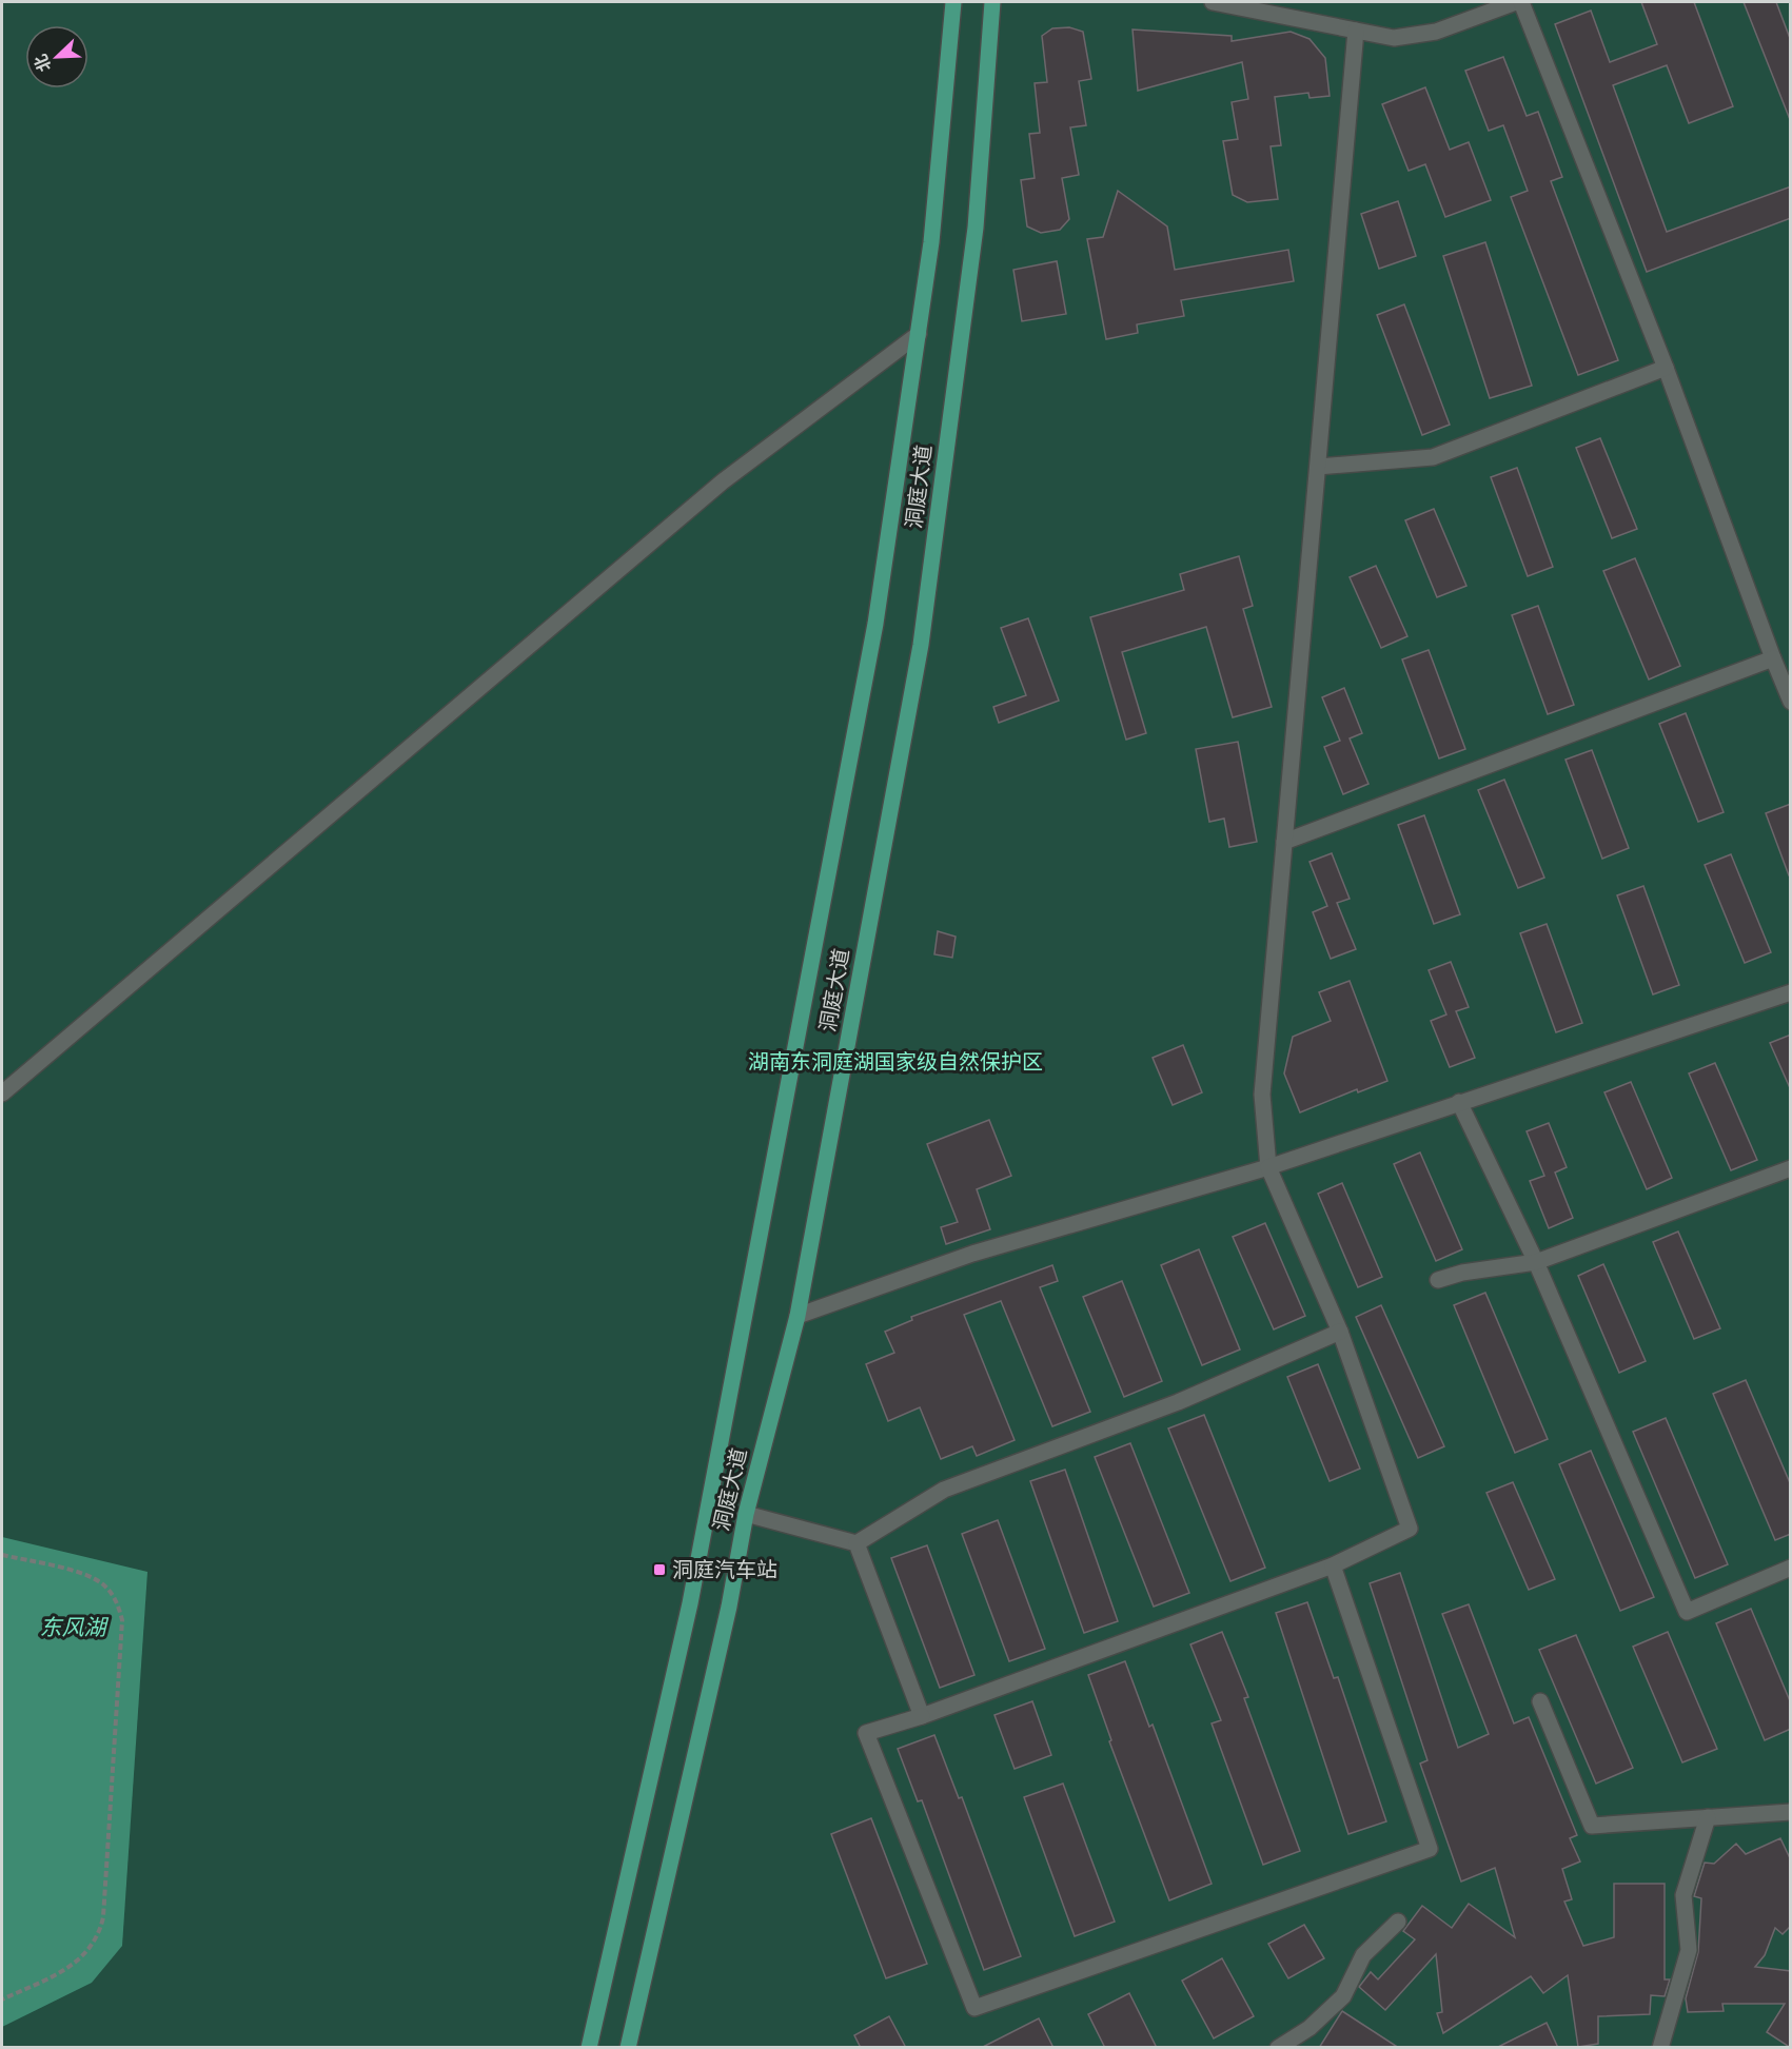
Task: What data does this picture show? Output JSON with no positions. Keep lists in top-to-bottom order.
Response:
{
  "streets": {
    "main road": ["洞庭大道"]
  },
  "water": ["东风湖"],
  "parks": ["湖南东洞庭湖国家级自然保护区"],
  "places": {
    "transit": ["洞庭汽车站"]
  },
  "north": "bottom left"
}
